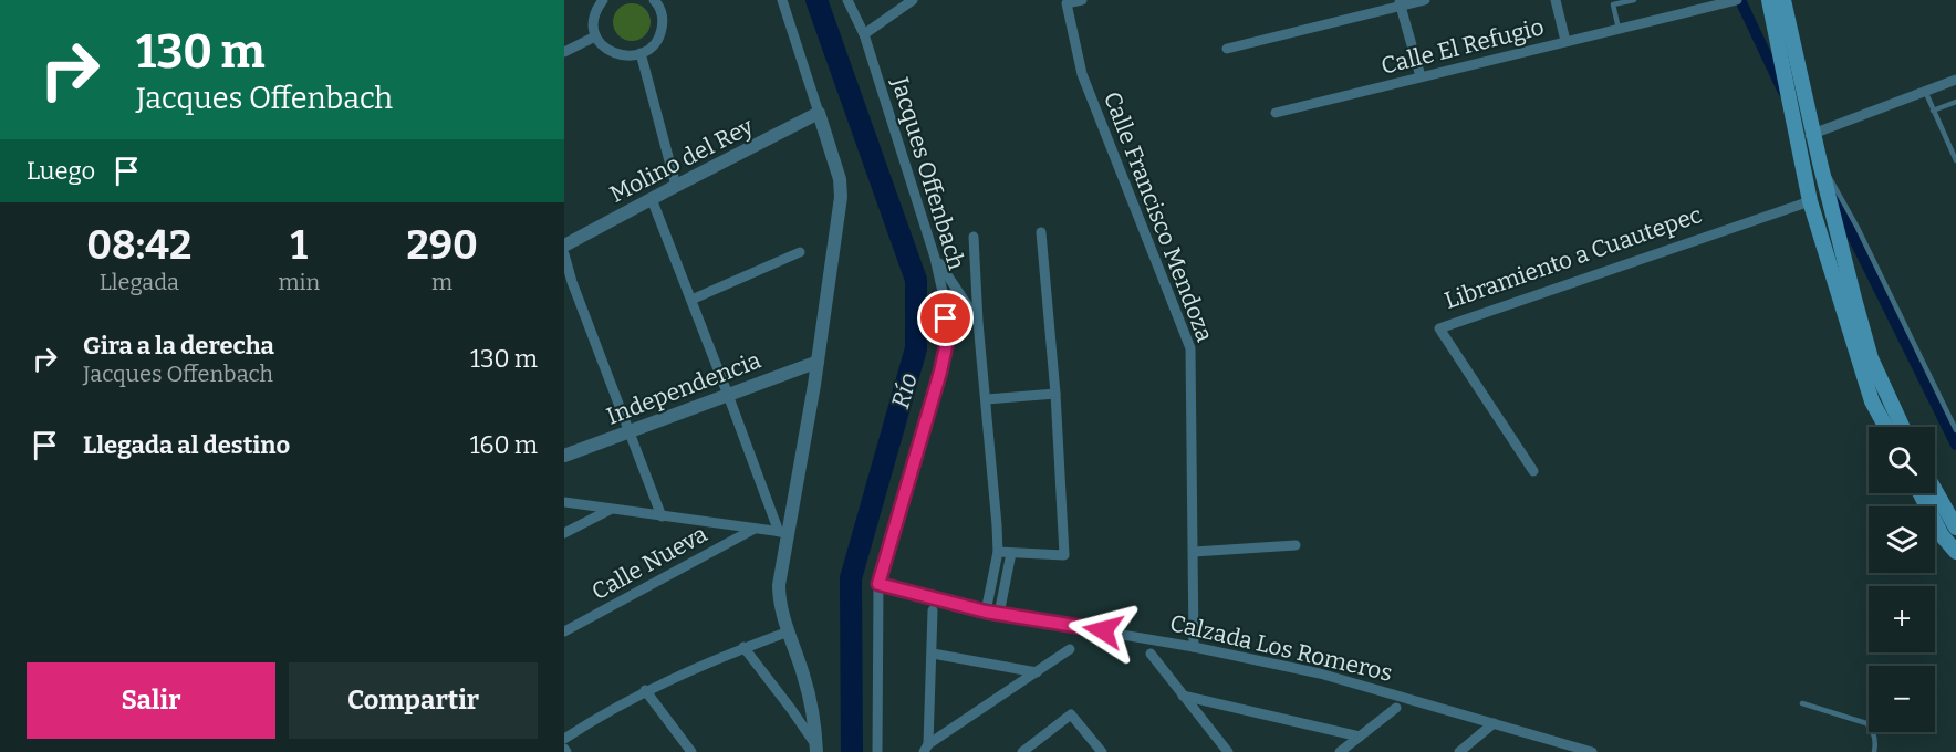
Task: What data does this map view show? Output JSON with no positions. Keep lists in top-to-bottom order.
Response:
{
  "streets": {
    "street": [
      "Calle El Refugio",
      "Molino del Rey",
      "Jacques Offenbach",
      "Calle Francisco Mendoza",
      "Libramiento a Cuautepec",
      "Independencia",
      "Calle Nueva",
      "Calzada Los Romeros"
    ]
  },
  "crossings": [
    ["Jacques Offenbach", "Calzada Los Romeros"],
    ["Calle Francisco Mendoza", "Calzada Los Romeros"]
  ],
  "water": ["Río"],
  "page": {
    "turn": ["130 m", "Jacques Offenbach"],
    "then": "Luego",
    "eta": [
      "08:42",
      "Llegada",
      "1",
      "min",
      "290",
      "m"
    ],
    "list": [
      {
        "name": "Gira a la derecha",
        "note": "Jacques Offenbach",
        "value": "130 m"
      },
      {
        "name": "Llegada al destino",
        "value": "160 m"
      }
    ],
    "map_buttons": ["+", "−"],
    "buttons": ["Salir", "Compartir"]
  }
}
